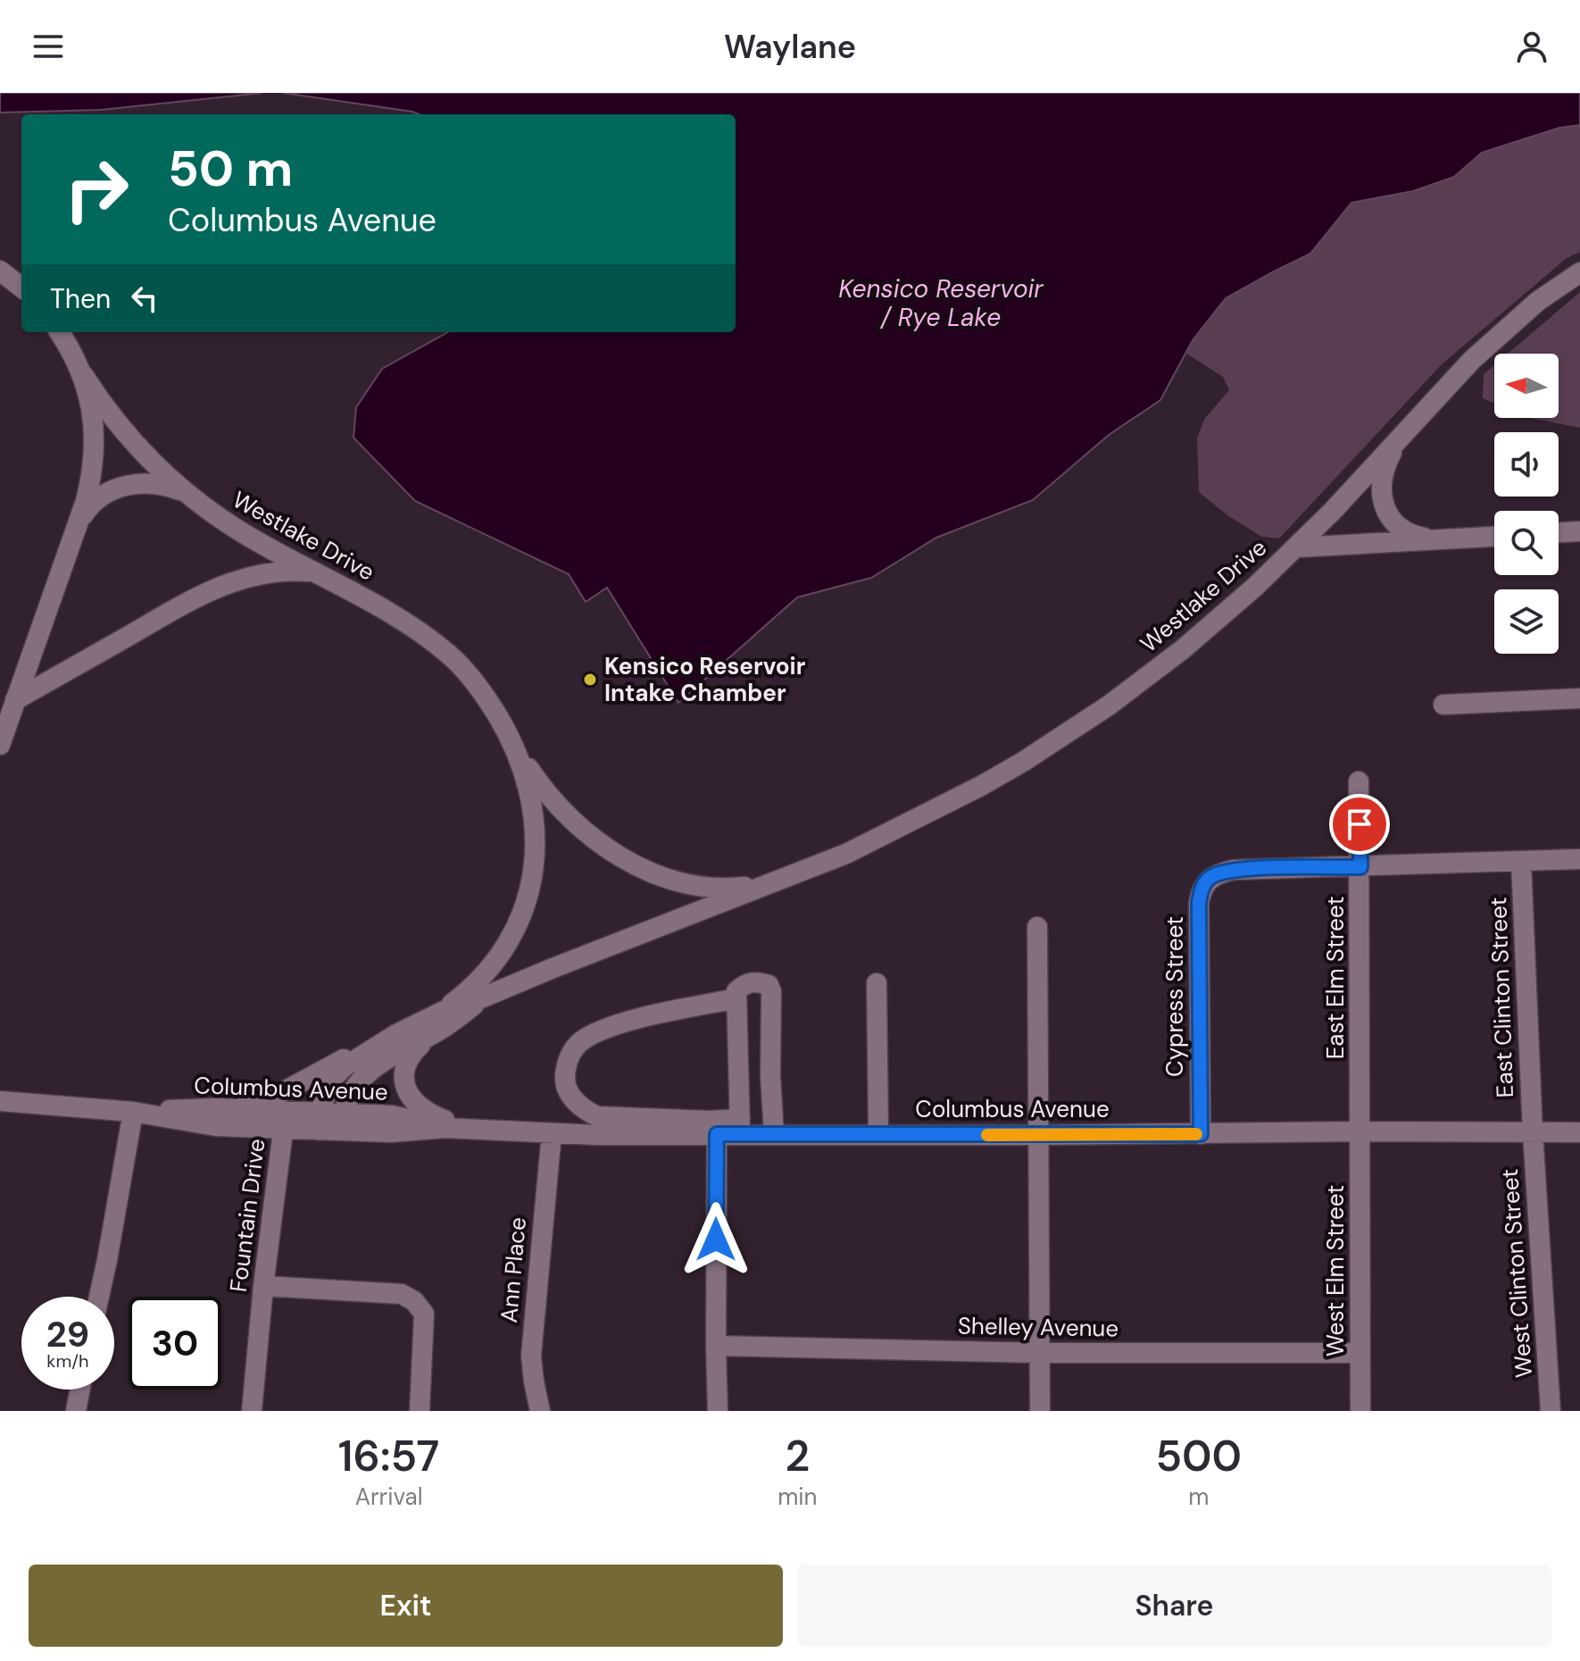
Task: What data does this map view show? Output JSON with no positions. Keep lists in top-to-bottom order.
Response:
{
  "streets": {
    "street": [
      "Westlake Drive",
      "East Elm Street",
      "Cypress Street",
      "East Clinton Street",
      "Columbus Avenue",
      "Fountain Drive",
      "Ann Place",
      "West Elm Street",
      "West Clinton Street",
      "Shelley Avenue"
    ]
  },
  "crossings": [
    ["East Elm Street", "Cypress Street"],
    ["East Elm Street", "Columbus Avenue"],
    ["East Elm Street", "West Elm Street"],
    ["Cypress Street", "Columbus Avenue"],
    ["East Clinton Street", "Columbus Avenue"],
    ["East Clinton Street", "West Clinton Street"],
    ["Columbus Avenue", "Fountain Drive"],
    ["Columbus Avenue", "Ann Place"],
    ["Columbus Avenue", "West Elm Street"],
    ["Columbus Avenue", "West Clinton Street"],
    ["West Elm Street", "Shelley Avenue"]
  ],
  "water": ["Kensico Reservoir / Rye Lake"],
  "places": ["Kensico Reservoir Intake Chamber"],
  "north": "left",
  "page": {
    "header": "Waylane",
    "turn": ["50 m", "Columbus Avenue"],
    "then": "Then",
    "speed": "29 km/h",
    "limit": "30",
    "eta": [
      "16:57",
      "Arrival",
      "2",
      "min",
      "500",
      "m"
    ],
    "buttons": ["Exit", "Share"]
  }
}
